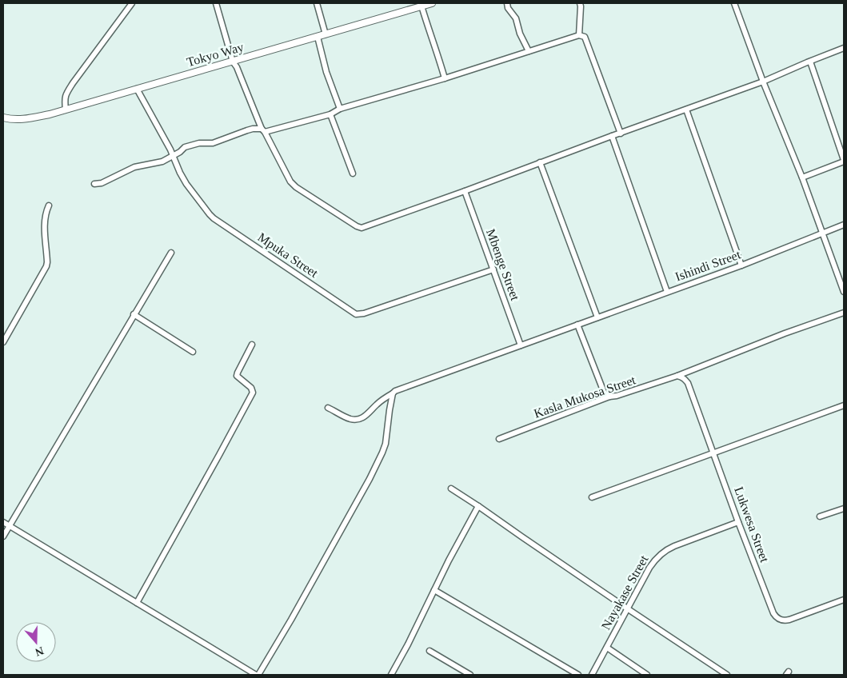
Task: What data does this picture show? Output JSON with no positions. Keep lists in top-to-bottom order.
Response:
{
  "streets": {
    "street": [
      "Tokyo Way",
      "Mpuka Street",
      "Mbenge Street",
      "Ishindi Street",
      "Kasla Mukosa Street",
      "Lukwesa Street",
      "Nayakase Street"
    ]
  },
  "crossings": [
    ["Tokyo Way", "Mpuka Street"],
    ["Mpuka Street", "Mbenge Street"],
    ["Mbenge Street", "Ishindi Street"],
    ["Kasla Mukosa Street", "Lukwesa Street"],
    ["Lukwesa Street", "Nayakase Street"]
  ],
  "north": "bottom"
}
